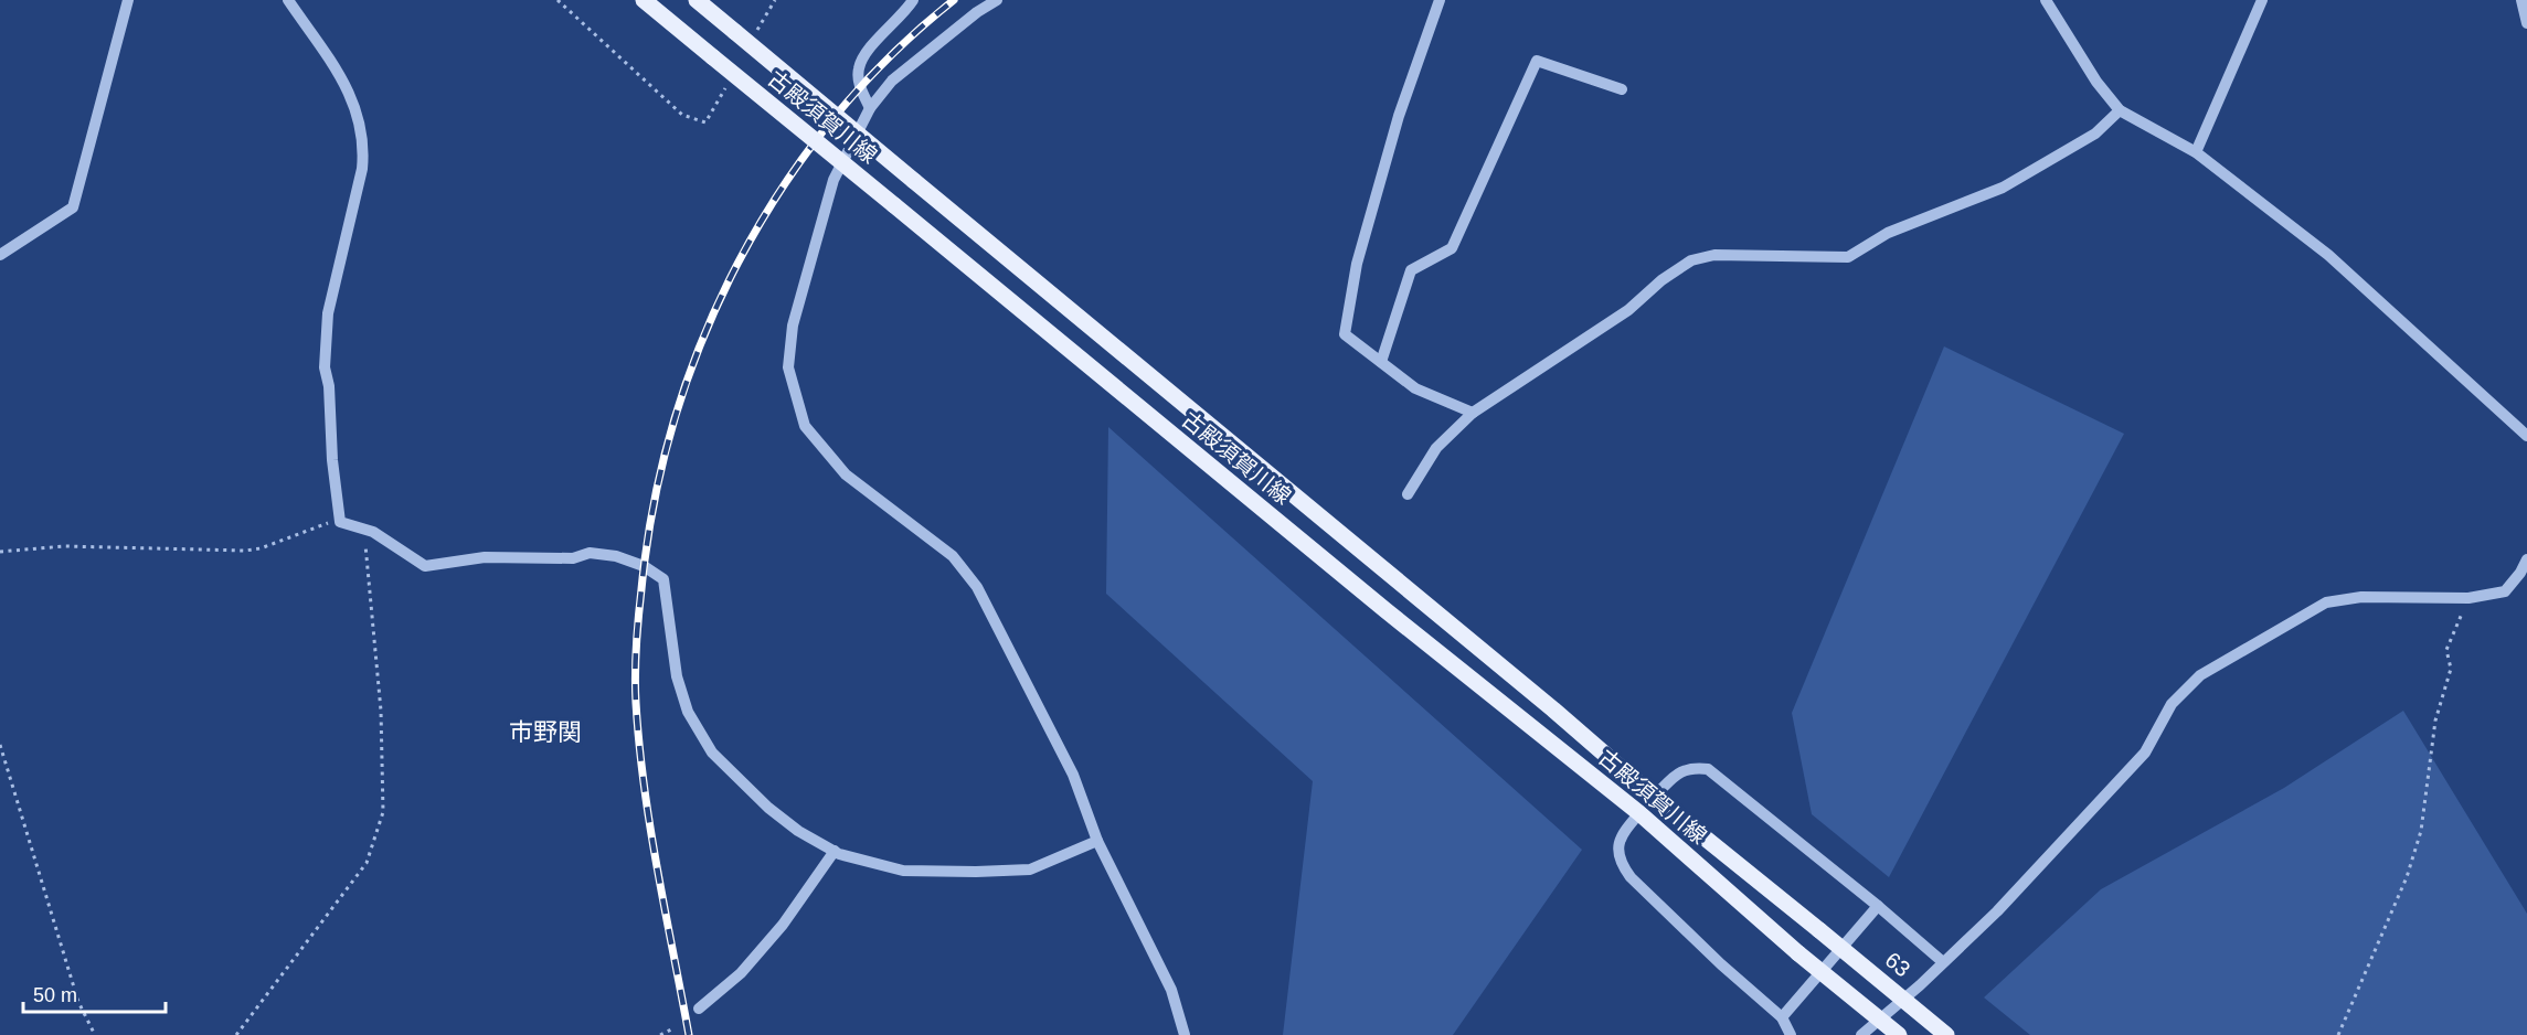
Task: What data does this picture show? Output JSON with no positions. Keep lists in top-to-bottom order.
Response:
{
  "streets": {
    "main road": ["古殿須賀川線", "63"]
  },
  "crossings": [
    ["古殿須賀川線", "63"]
  ],
  "districts": ["市野関"],
  "scale_bar": "50 m"
}
